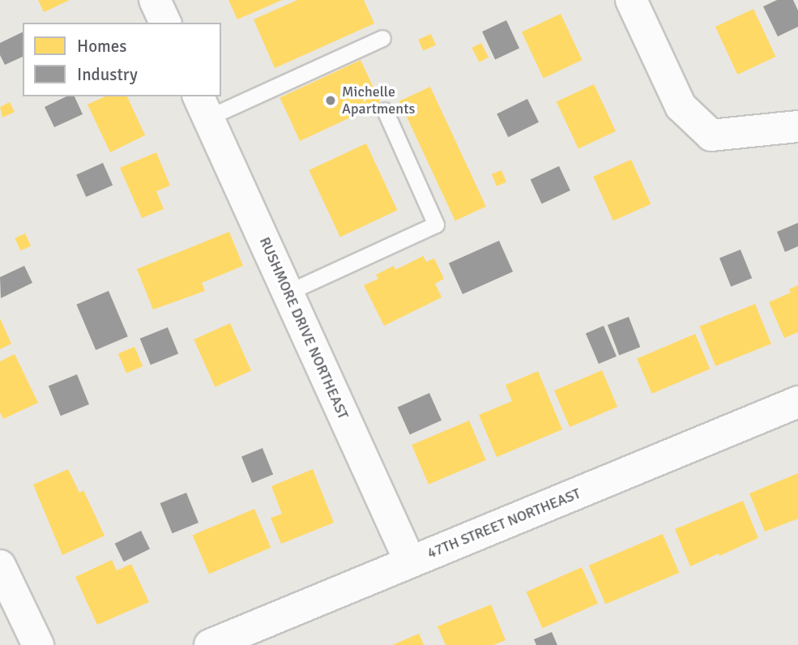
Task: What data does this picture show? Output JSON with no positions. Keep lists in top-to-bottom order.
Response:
{
  "streets": {
    "street": ["RUSHMORE DRIVE NORTHEAST", "47TH STREET NORTHEAST"]
  },
  "crossings": [
    ["RUSHMORE DRIVE NORTHEAST", "47TH STREET NORTHEAST"]
  ],
  "places": ["Michelle Apartments"],
  "legend": ["Homes", "Industry"]
}
